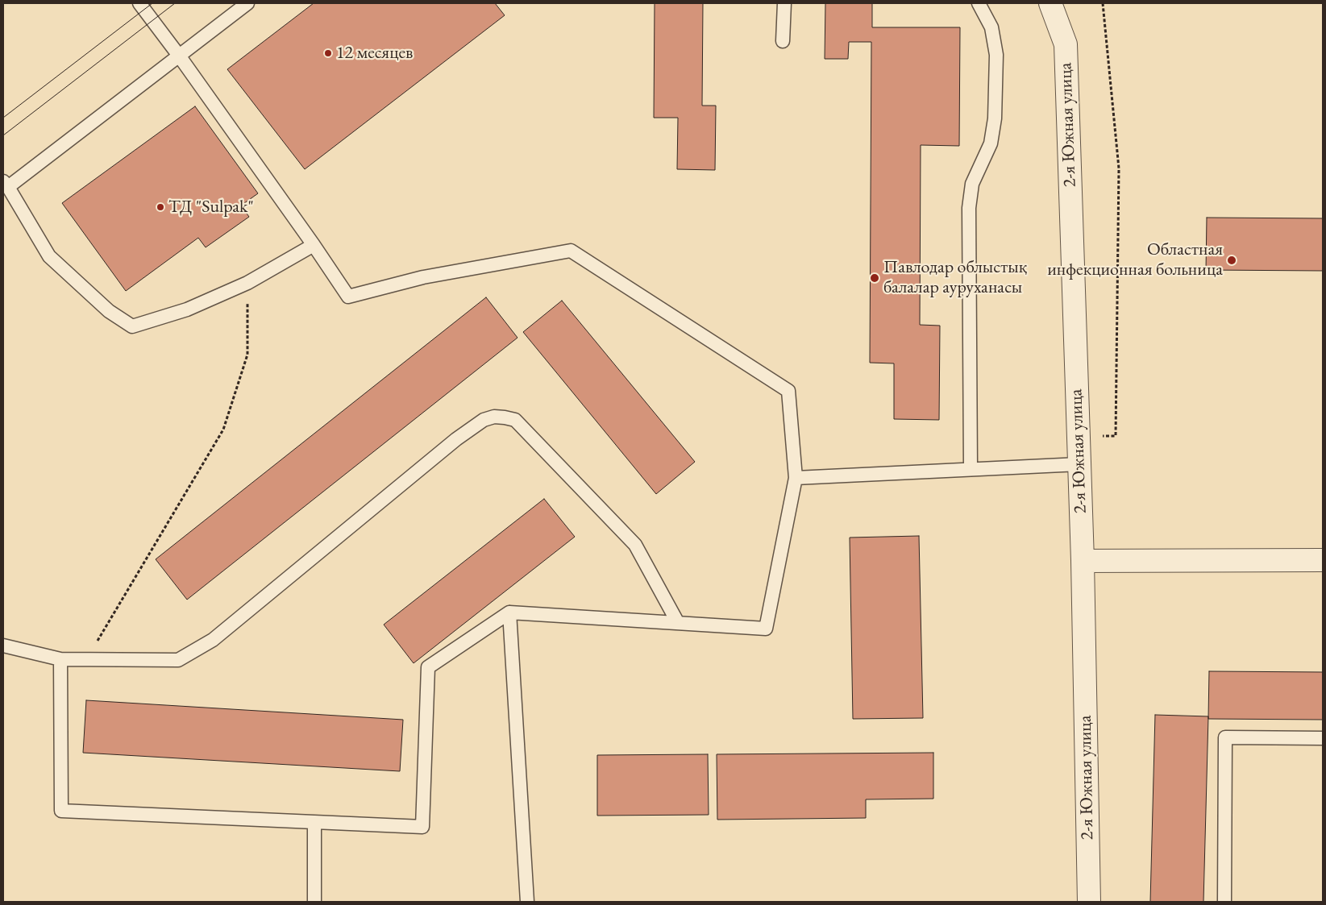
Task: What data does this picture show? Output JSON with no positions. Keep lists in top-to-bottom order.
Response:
{
  "streets": {
    "street": ["2-я Южная улица"]
  },
  "places": [
    "12 месяцев",
    "ТД \"Sulpak\"",
    "Областная инфекционная больница",
    "Павлодар облыстық балалар ауруханасы"
  ]
}
